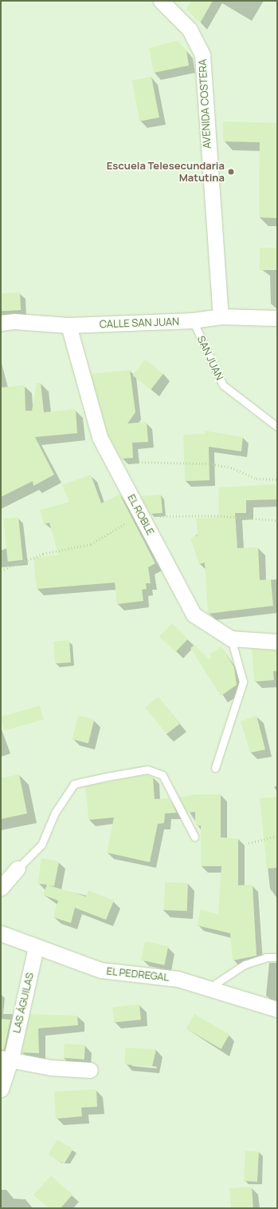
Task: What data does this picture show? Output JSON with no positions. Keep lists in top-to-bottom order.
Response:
{
  "streets": {
    "street": [
      "AVENIDA COSTERA",
      "CALLE SAN JUAN",
      "EL ROBLE",
      "EL PEDREGAL",
      "LAS ÁGUILAS"
    ],
    "lane": ["SAN JUAN"]
  },
  "crossings": [
    ["AVENIDA COSTERA", "CALLE SAN JUAN"],
    ["CALLE SAN JUAN", "SAN JUAN"],
    ["CALLE SAN JUAN", "EL ROBLE"],
    ["EL PEDREGAL", "LAS ÁGUILAS"]
  ],
  "places": ["Escuela Telesecundaria Matutina"]
}
